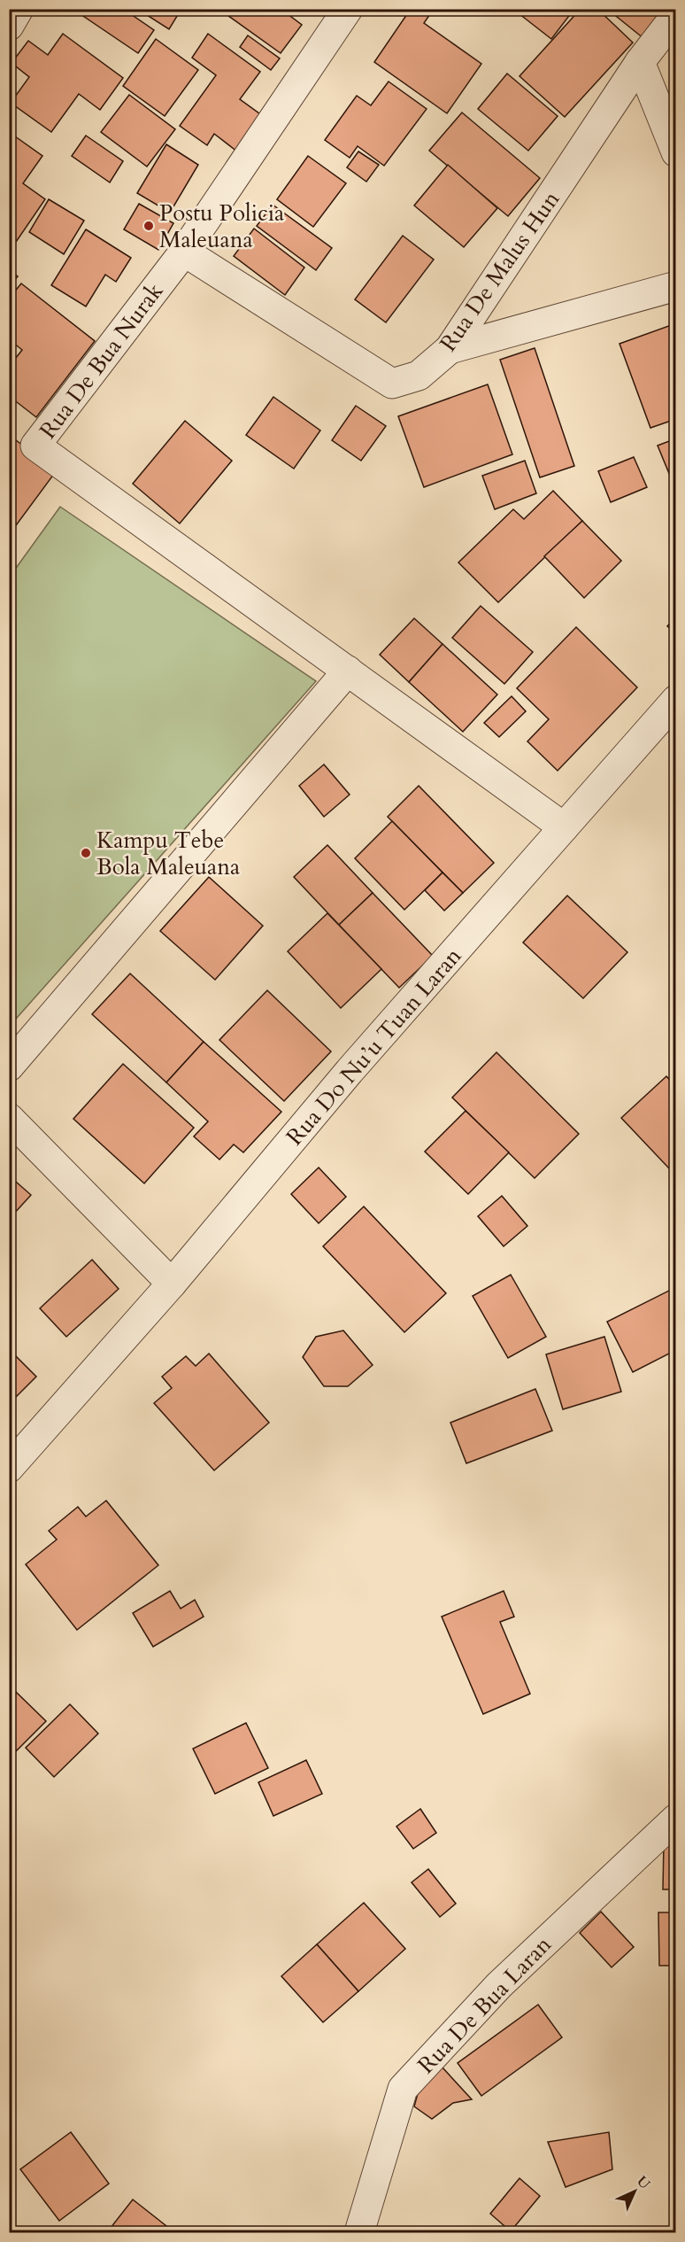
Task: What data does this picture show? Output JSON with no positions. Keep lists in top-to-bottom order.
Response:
{
  "streets": {
    "street": [
      "Rua De Malus Hun",
      "Rua De Bua Nurak",
      "Rua Do Nu’u Tuan Laran",
      "Rua De Bua Laran"
    ]
  },
  "crossings": [
    ["Rua De Malus Hun", "Rua De Bua Nurak"]
  ],
  "places": ["Postu Policia Maleuana", "Kampu Tebe Bola Maleuana"],
  "north": "top right"
}
